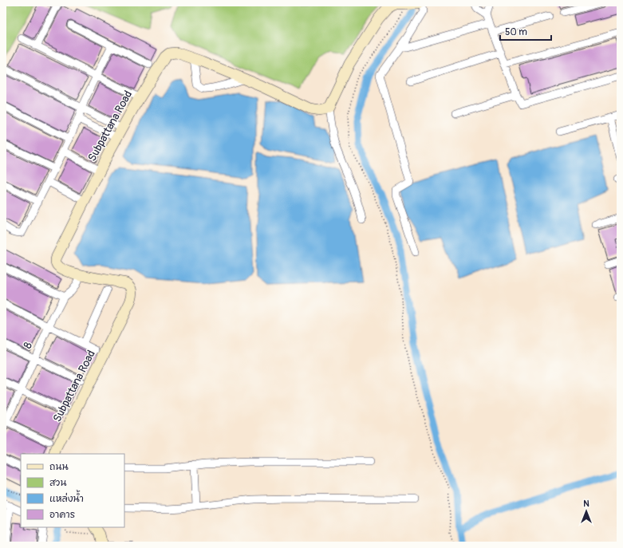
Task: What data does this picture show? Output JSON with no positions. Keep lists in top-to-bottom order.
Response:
{
  "streets": {
    "street": ["Subpattana Road", "8"]
  },
  "crossings": [
    ["Subpattana Road", "8"]
  ],
  "legend": [
    "ถนน",
    "สวน",
    "แหล่งน้ำ",
    "อาคาร"
  ],
  "scale_bar": "50 m",
  "north": "top"
}
